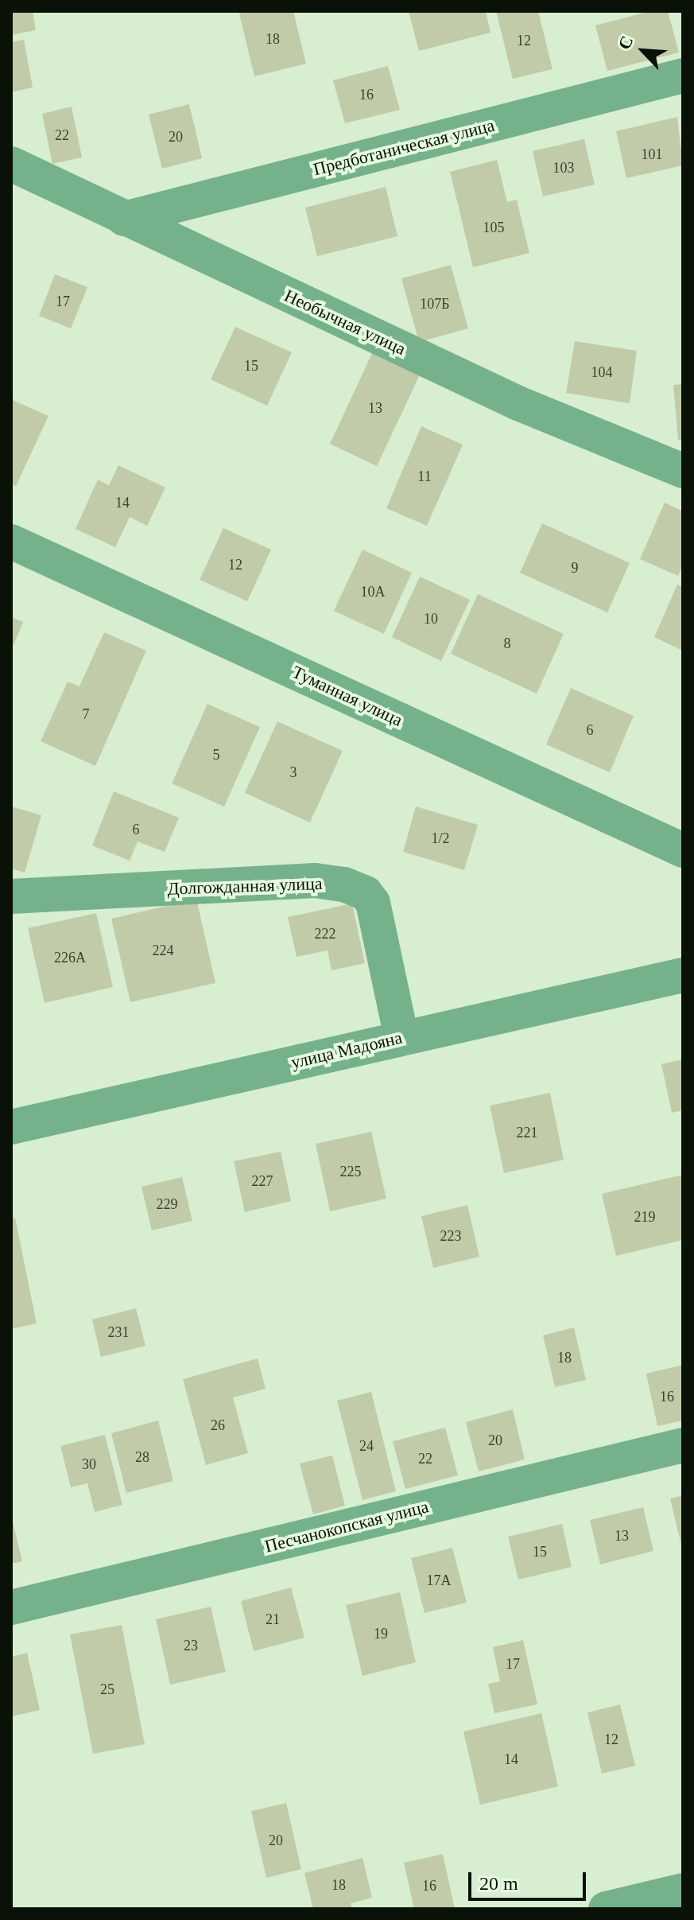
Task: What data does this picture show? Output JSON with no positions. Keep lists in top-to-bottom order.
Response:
{
  "streets": {
    "street": [
      "Предботаническая улица",
      "Необычная улица",
      "Туманная улица",
      "Долгожданная улица",
      "улица Мадояна",
      "Песчанокопская улица"
    ]
  },
  "crossings": [
    ["Предботаническая улица", "Необычная улица"],
    ["Долгожданная улица", "улица Мадояна"]
  ],
  "house_numbers": [
    "18",
    "12",
    "16",
    "22",
    "20",
    "101",
    "103",
    "105",
    "17",
    "107Б",
    "15",
    "104",
    "13",
    "11",
    "14",
    "12",
    "9",
    "10А",
    "10",
    "8",
    "7",
    "6",
    "5",
    "3",
    "6",
    "1/2",
    "222",
    "224",
    "226А",
    "221",
    "225",
    "227",
    "229",
    "219",
    "223",
    "231",
    "18",
    "16",
    "26",
    "20",
    "24",
    "28",
    "22",
    "30",
    "13",
    "15",
    "17А",
    "21",
    "19",
    "23",
    "17",
    "25",
    "12",
    "14",
    "20",
    "18",
    "16"
  ],
  "scale_bar": "20 m",
  "north": "top left"
}
